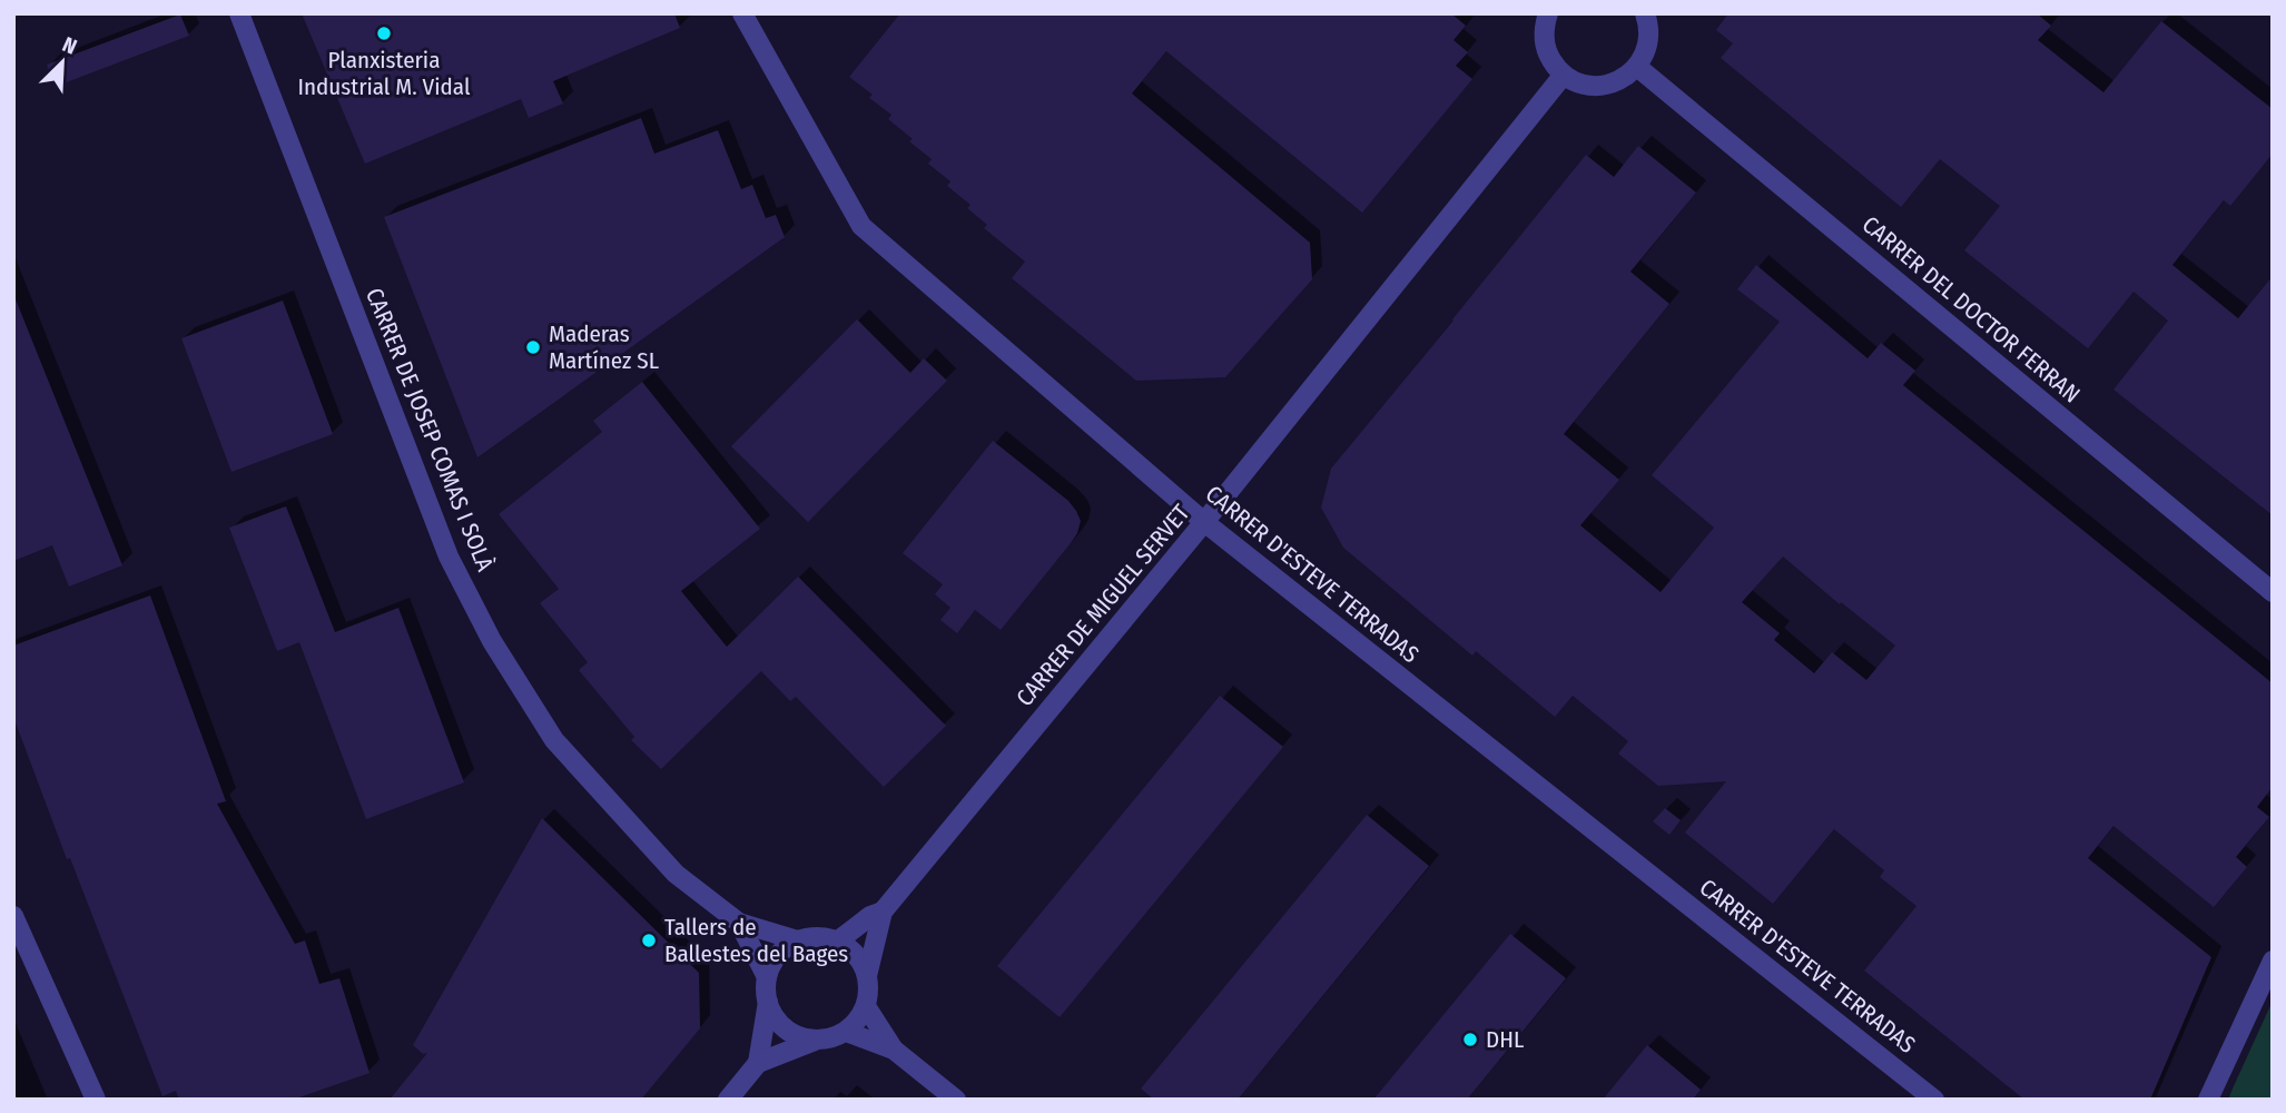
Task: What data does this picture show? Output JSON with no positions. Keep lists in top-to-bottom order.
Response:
{
  "streets": {
    "street": [
      "CARRER DEL DOCTOR FERRAN",
      "CARRER DE JOSEP COMAS I SOLÀ",
      "CARRER D'ESTEVE TERRADAS",
      "CARRER DE MIGUEL SERVET"
    ]
  },
  "crossings": [
    ["CARRER DE JOSEP COMAS I SOLÀ", "CARRER DE MIGUEL SERVET"],
    ["CARRER D'ESTEVE TERRADAS", "CARRER DE MIGUEL SERVET"]
  ],
  "places": [
    "Planxisteria Industrial M. Vidal",
    "Maderas Martínez SL",
    "Tallers de Ballestes del Bages",
    "DHL"
  ],
  "north": "top right"
}
